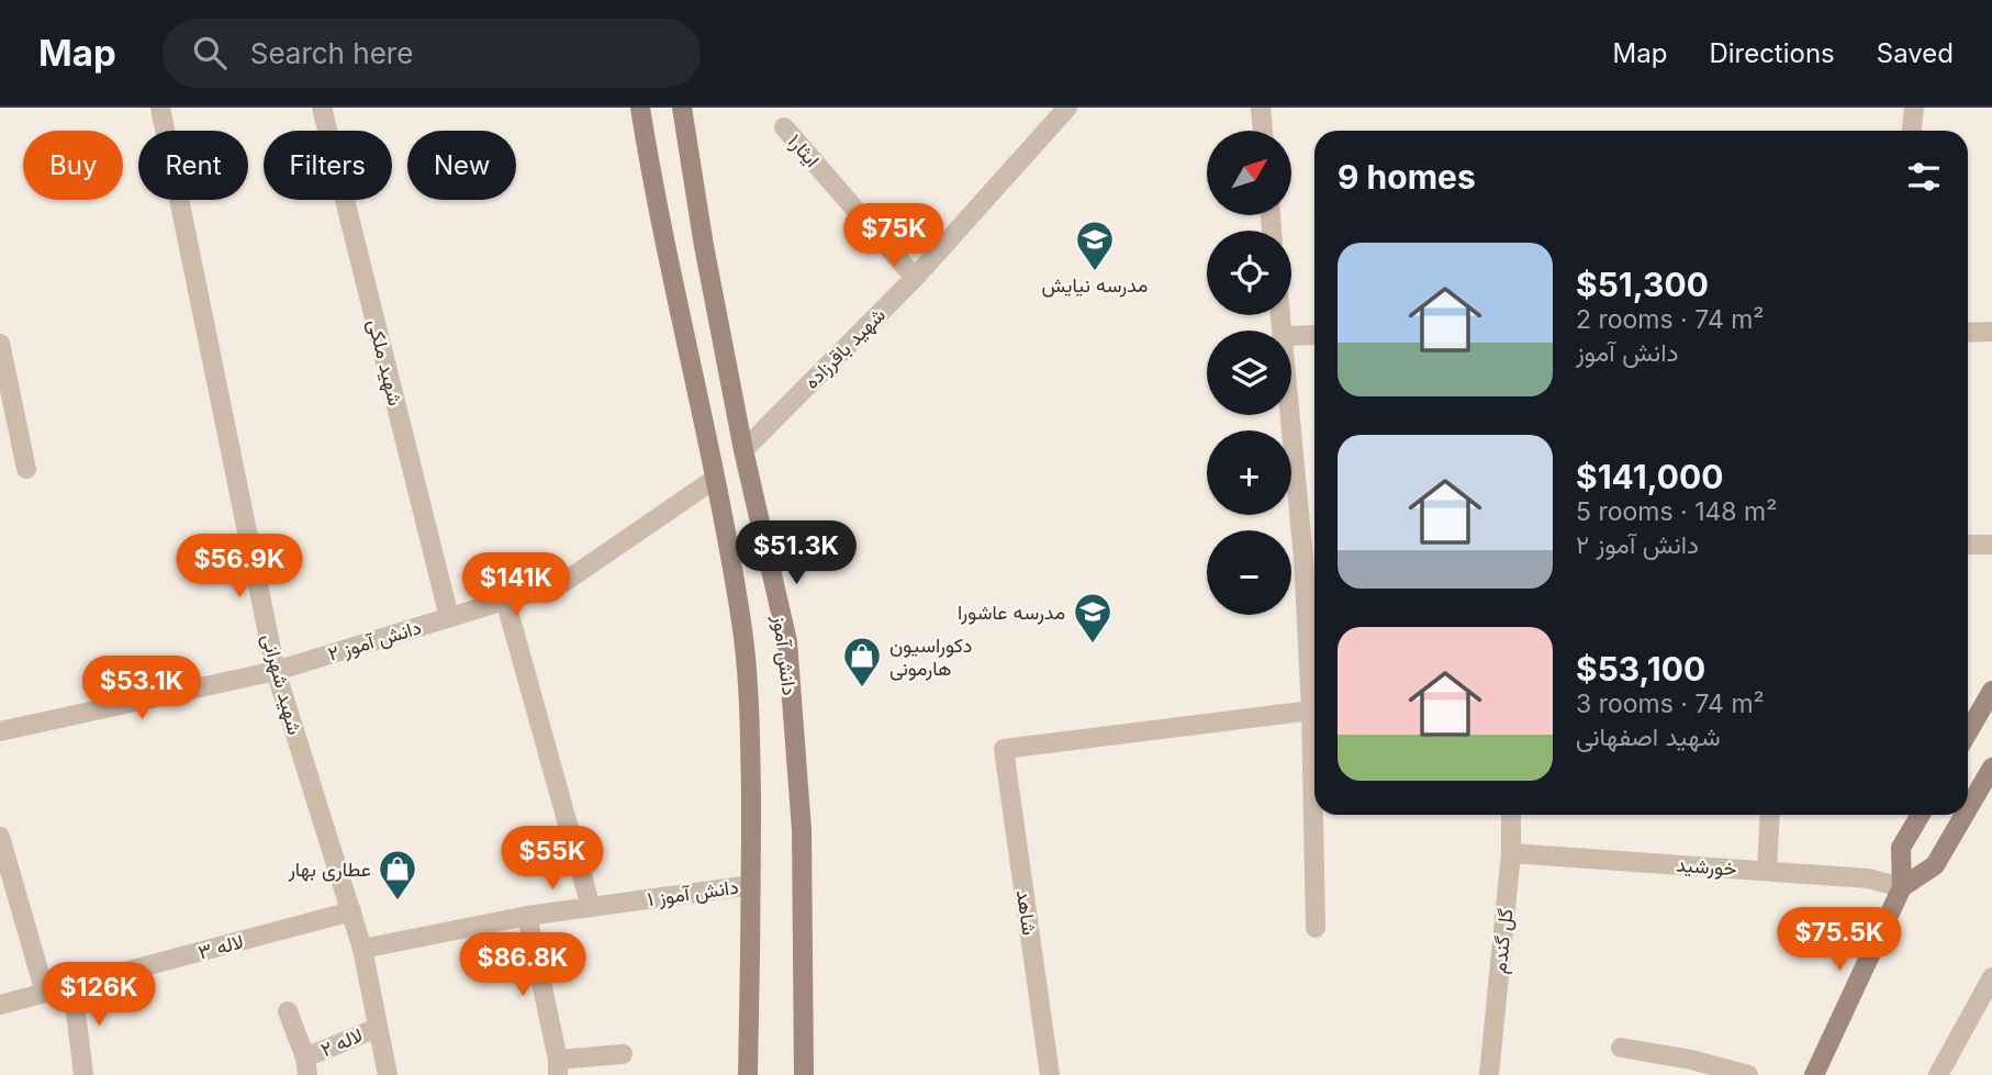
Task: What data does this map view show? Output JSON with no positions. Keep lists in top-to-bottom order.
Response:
{
  "streets": {
    "street": [
      "ایثار۱",
      "شهید باقرزاده",
      "شهید ملکی",
      "دانش آموز ۲",
      "دانش آموز",
      "شهید شهرانی",
      "خورشید",
      "دانش آموز ۱",
      "شاهد",
      "گل گندم",
      "لاله ۳",
      "لاله ۲"
    ]
  },
  "crossings": [
    ["ایثار۱", "شهید باقرزاده"],
    ["شهید باقرزاده", "دانش آموز"],
    ["شهید ملکی", "دانش آموز ۲"],
    ["دانش آموز ۲", "دانش آموز"],
    ["دانش آموز ۲", "شهید شهرانی"],
    ["دانش آموز", "دانش آموز ۱"],
    ["شهید شهرانی", "دانش آموز ۱"],
    ["شهید شهرانی", "لاله ۳"],
    ["شهید شهرانی", "لاله ۲"],
    ["خورشید", "گل گندم"]
  ],
  "places": {
    "school or university": ["مدرسه نیایش", "مدرسه عاشورا"],
    "shop": ["دکوراسیون هارمونی", "عطاری بهار"]
  },
  "north": "top right",
  "page": {
    "header": "Map",
    "search": "Search here",
    "nav": ["Map", "Directions", "Saved"],
    "map_buttons": ["+", "−"],
    "chip": [
      "Buy",
      "Rent",
      "Filters",
      "New"
    ],
    "heading": "9 homes",
    "price": [
      "$75K",
      "$51.3K",
      "$56.9K",
      "$141K",
      "$53.1K",
      "$55K",
      "$75.5K",
      "$86.8K",
      "$126K"
    ],
    "list": [
      {
        "name": "$51,300",
        "note": "2 rooms · 74 m² · دانش آموز"
      },
      {
        "name": "$141,000",
        "note": "5 rooms · 148 m² · دانش آموز ۲"
      },
      {
        "name": "$53,100",
        "note": "3 rooms · 74 m² · شهید اصفهانی"
      }
    ]
  }
}
